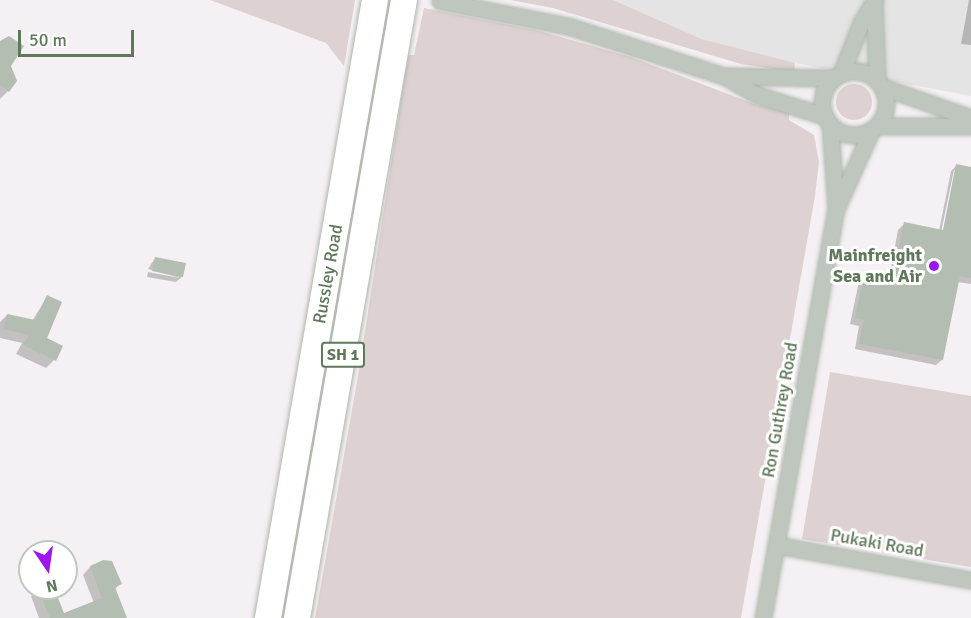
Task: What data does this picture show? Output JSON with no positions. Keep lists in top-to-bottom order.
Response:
{
  "streets": {
    "highway": ["Russley Road", "SH 1"],
    "street": ["Ron Guthrey Road", "Pukaki Road"]
  },
  "crossings": [
    ["Ron Guthrey Road", "Pukaki Road"]
  ],
  "places": ["Mainfreight Sea and Air"],
  "scale_bar": "50 m",
  "north": "bottom"
}
